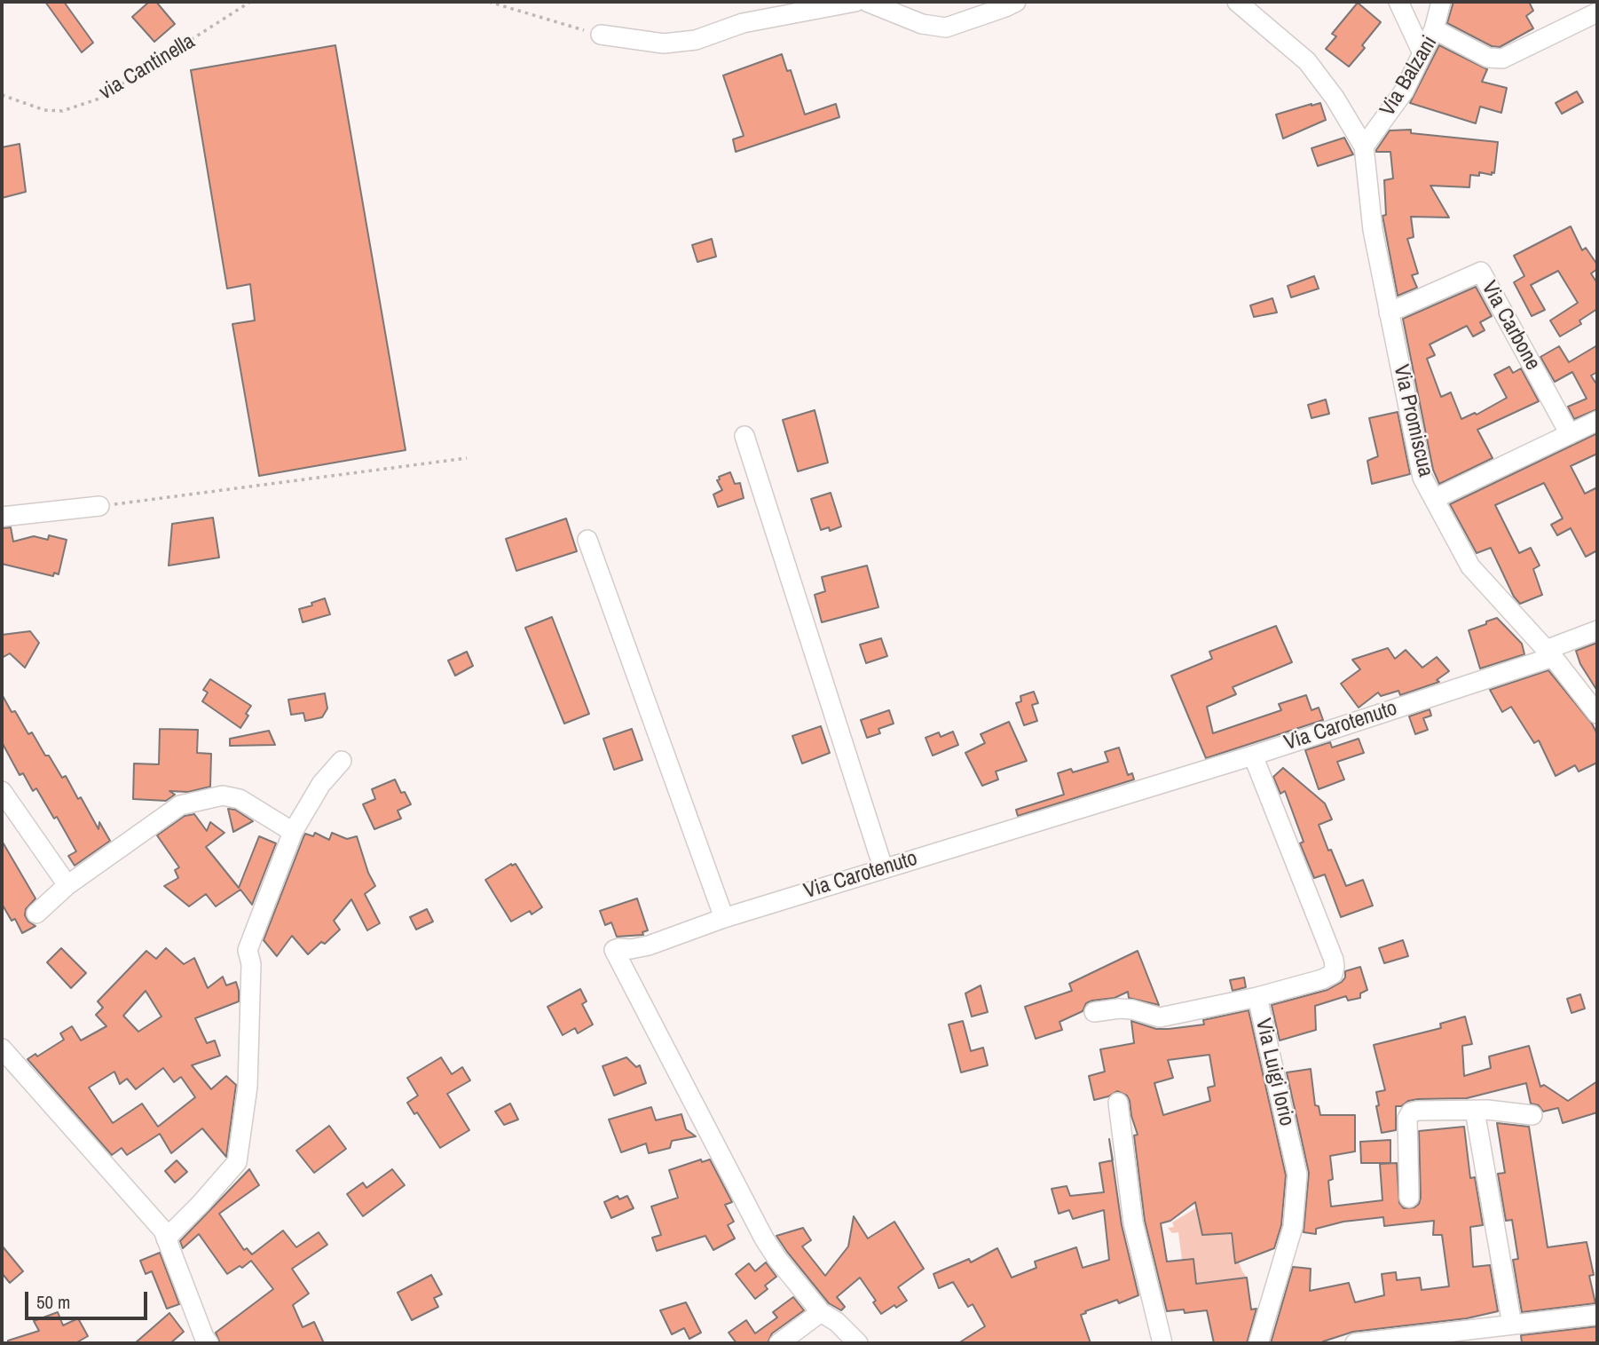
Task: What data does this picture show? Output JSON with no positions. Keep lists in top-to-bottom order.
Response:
{
  "streets": {
    "street": [
      "Via Balzani",
      "Via Carbone",
      "Via Promiscua",
      "Via Carotenuto",
      "Via Luigi Iorio"
    ],
    "path": ["via Cantinella"]
  },
  "crossings": [
    ["Via Balzani", "Via Promiscua"],
    ["Via Carbone", "Via Promiscua"],
    ["Via Promiscua", "Via Carotenuto"],
    ["Via Carotenuto", "Via Luigi Iorio"]
  ],
  "scale_bar": "50 m"
}
